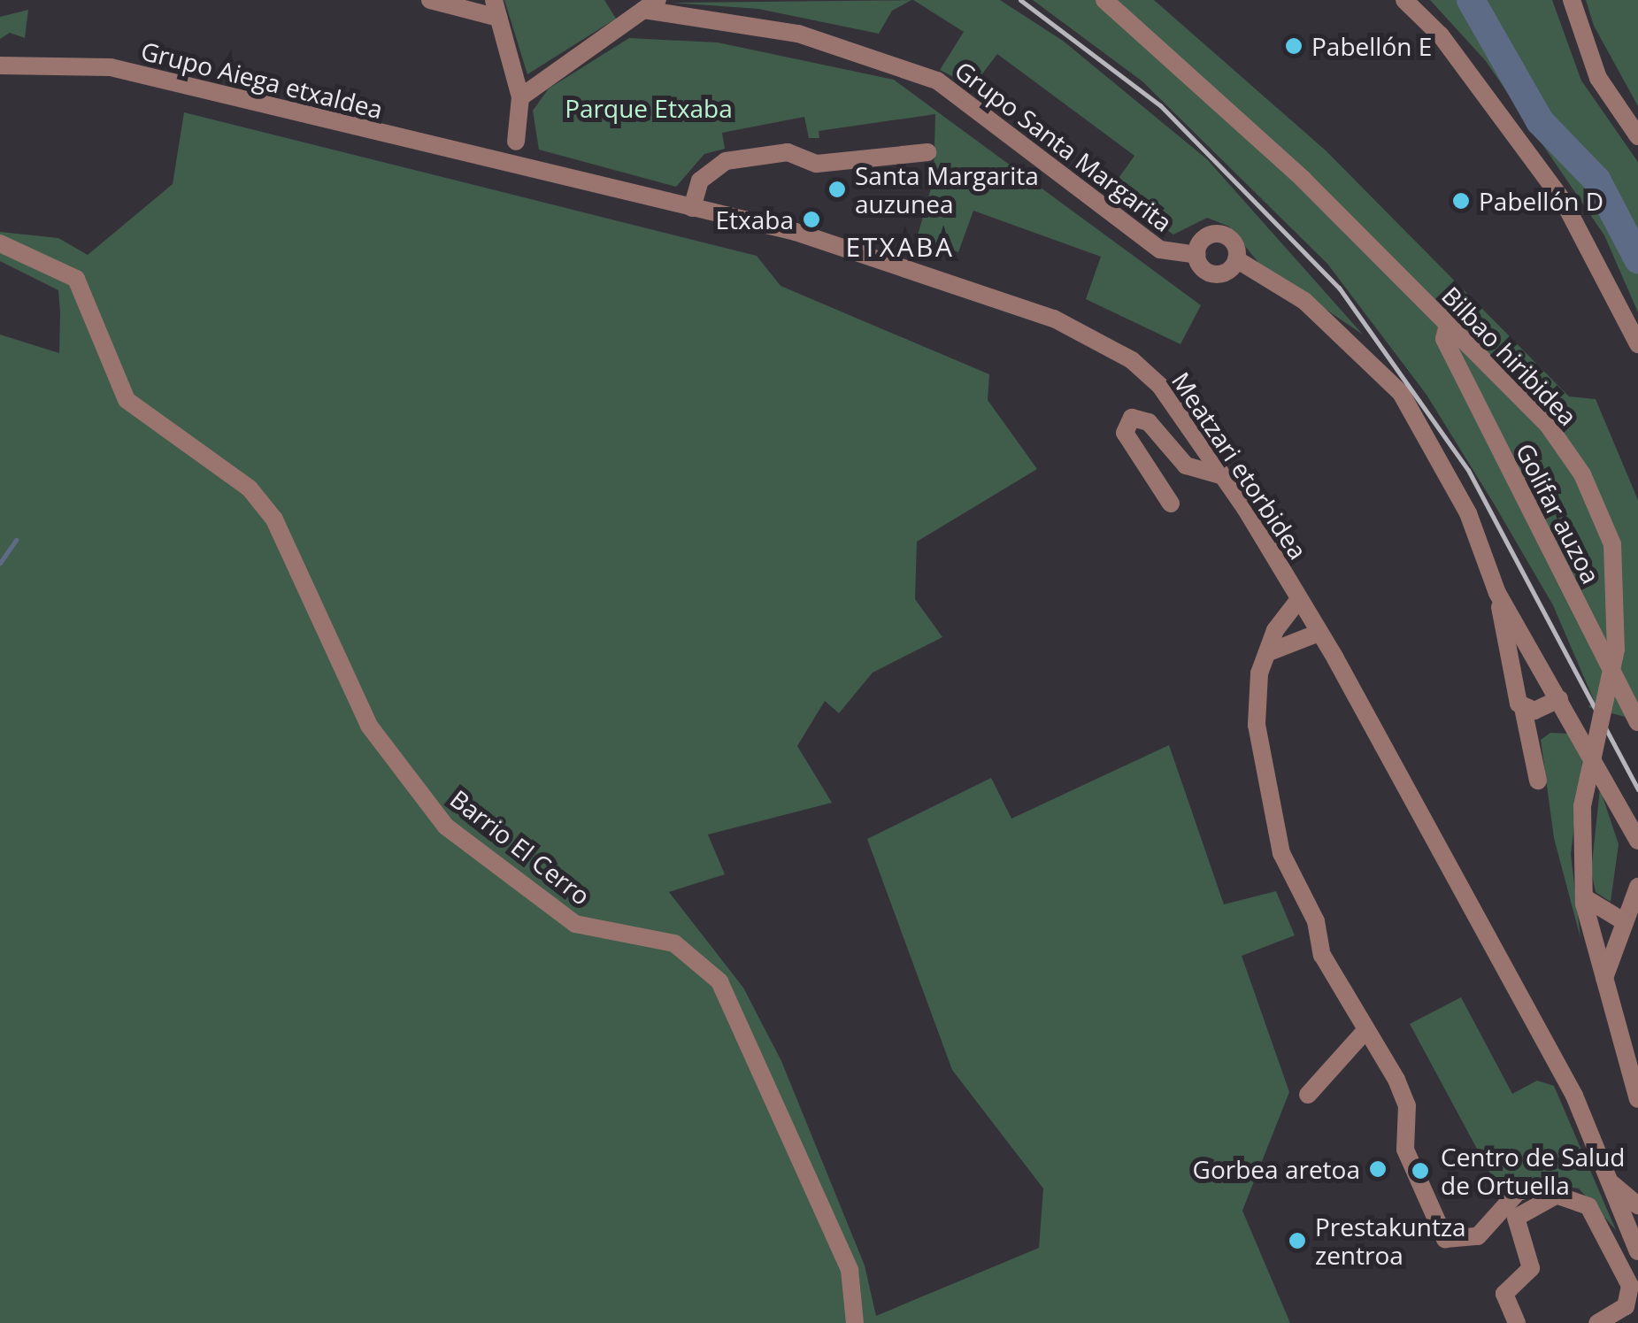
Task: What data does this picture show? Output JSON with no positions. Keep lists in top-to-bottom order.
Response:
{
  "streets": {
    "street": [
      "Grupo Aiega etxaldea",
      "Grupo Santa Margarita",
      "Bilbao hiribidea",
      "Meatzari etorbidea",
      "Golifar auzoa",
      "Barrio El Cerro"
    ]
  },
  "crossings": [
    ["Grupo Aiega etxaldea", "Meatzari etorbidea"],
    ["Bilbao hiribidea", "Golifar auzoa"]
  ],
  "districts": ["ETXABA"],
  "parks": ["Parque Etxaba"],
  "places": [
    "Pabellón E",
    "Santa Margarita auzunea",
    "Pabellón D",
    "Etxaba",
    "Gorbea aretoa",
    "Centro de Salud de Ortuella",
    "Prestakuntza zentroa"
  ]
}
